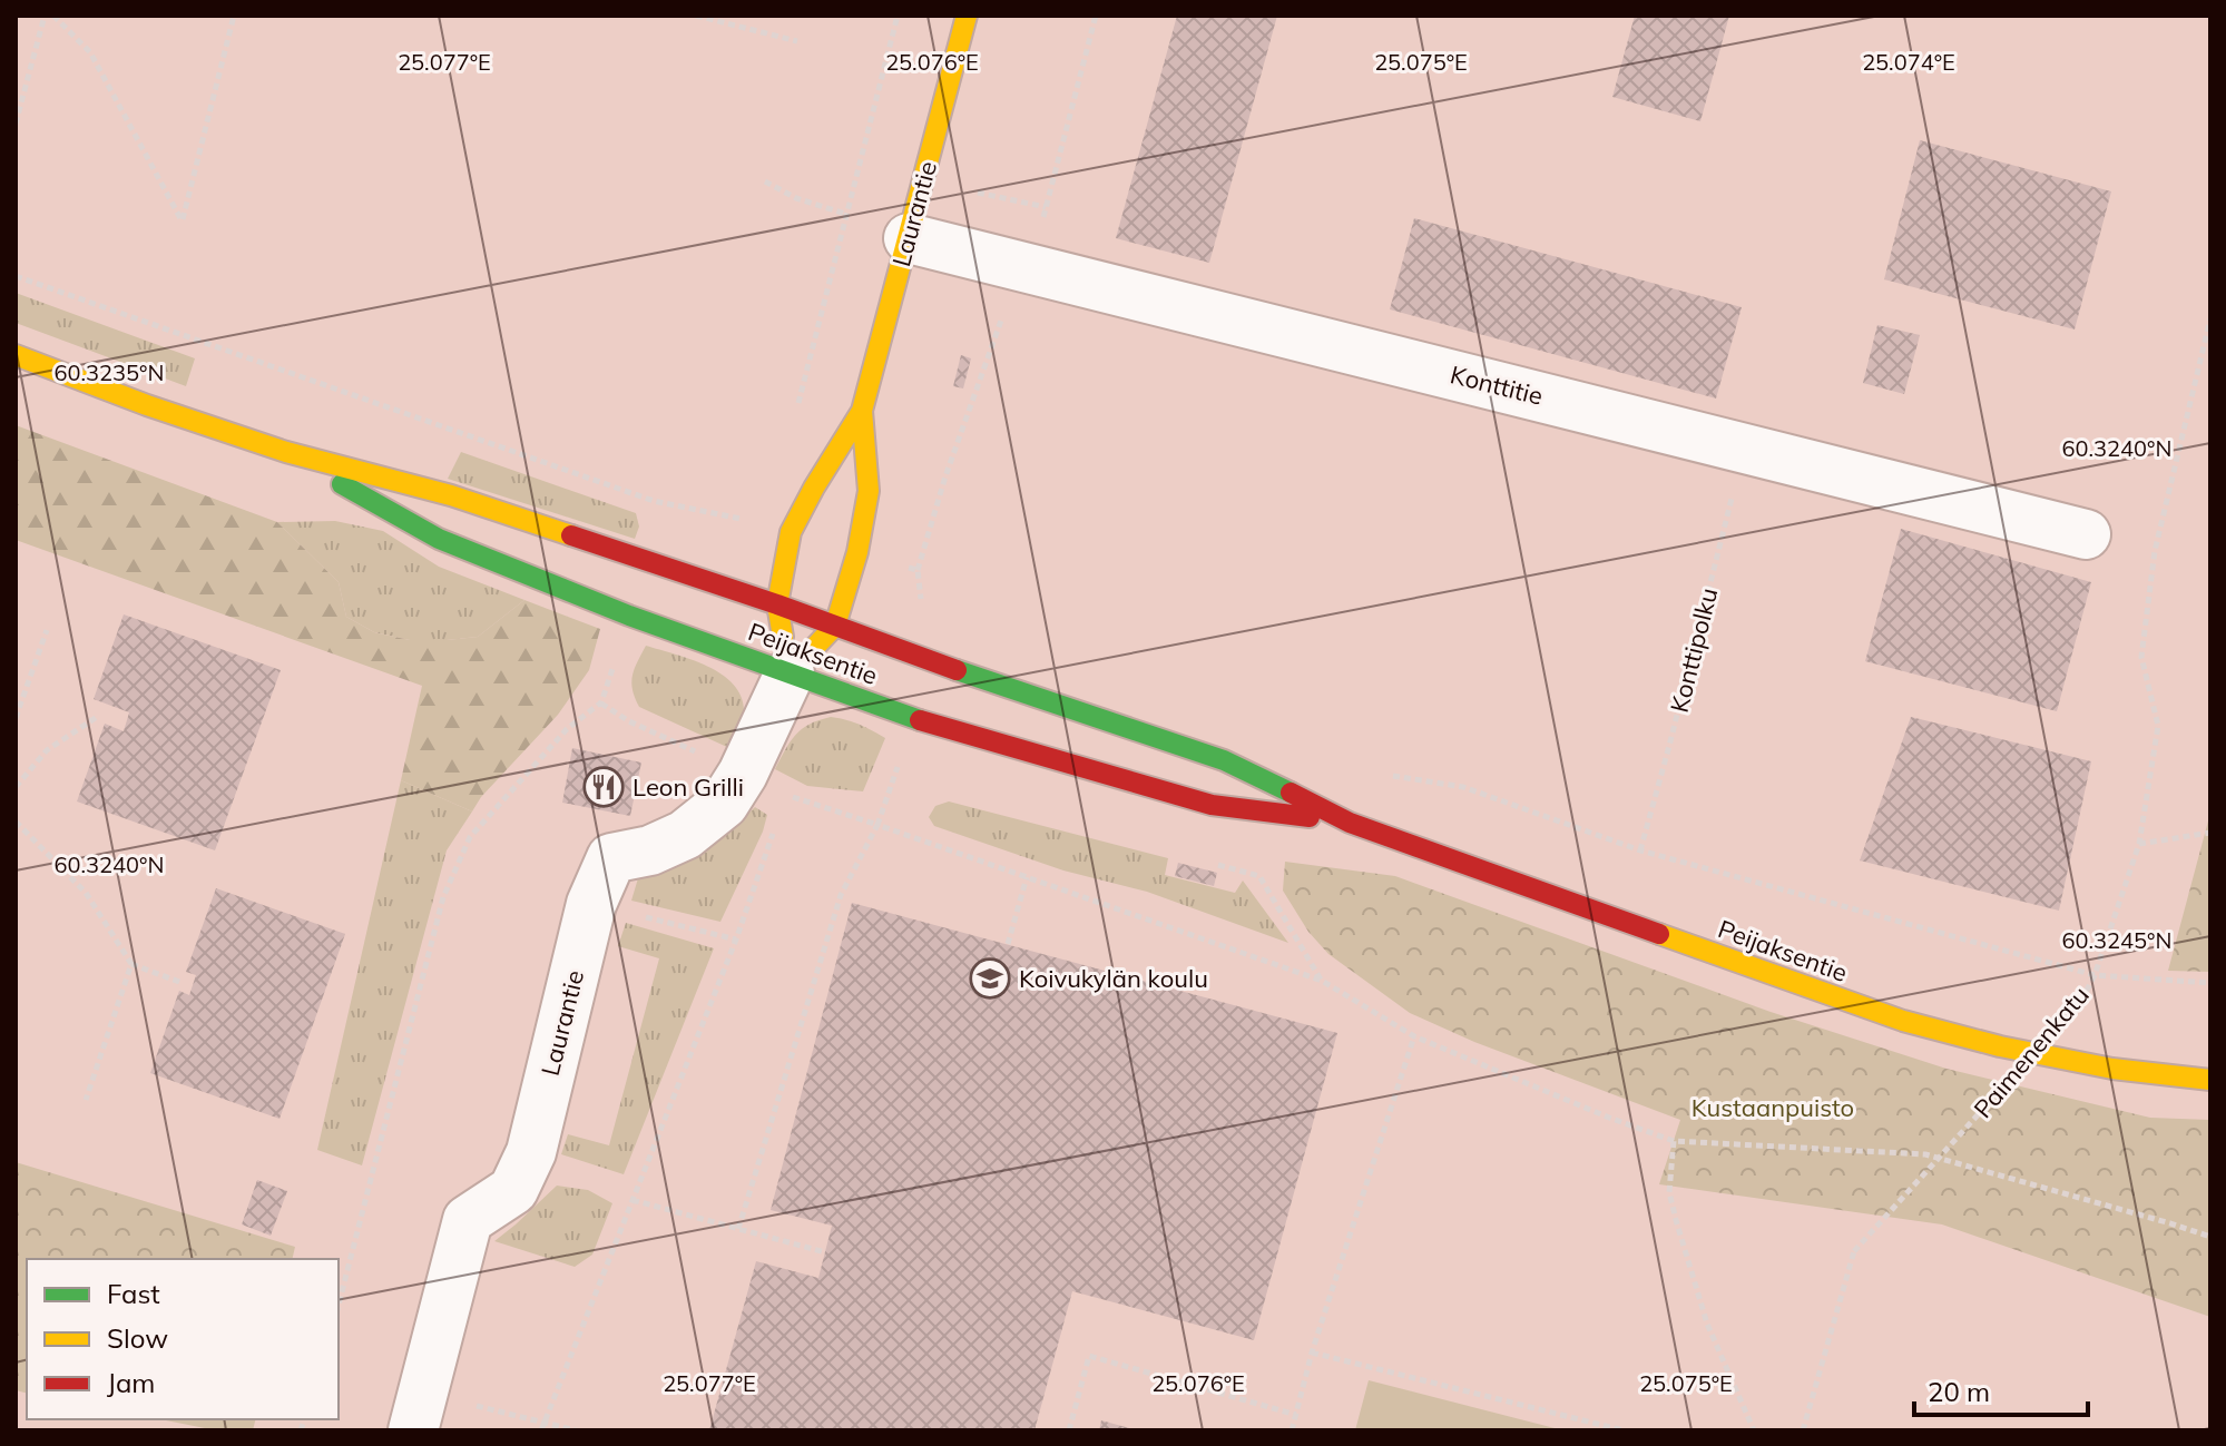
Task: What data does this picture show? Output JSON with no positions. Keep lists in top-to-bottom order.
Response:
{
  "streets": {
    "main road": ["Laurantie", "Peijaksentie"],
    "street": ["Konttitie"],
    "path": ["Konttipolku", "Paimenenkatu"]
  },
  "crossings": [
    ["Laurantie", "Konttitie"],
    ["Laurantie", "Peijaksentie"],
    ["Konttitie", "Konttipolku"]
  ],
  "parks": ["Kustaanpuisto"],
  "places": {
    "restaurant": ["Leon Grilli"],
    "school or university": ["Koivukylän koulu"]
  },
  "legend": ["Fast", "Slow", "Jam"],
  "scale_bar": "20 m",
  "coordinates": [
    "25.077°E",
    "25.076°E",
    "25.075°E",
    "25.074°E",
    "60.3235°N",
    "60.3240°N",
    "60.3245°N"
  ]
}
